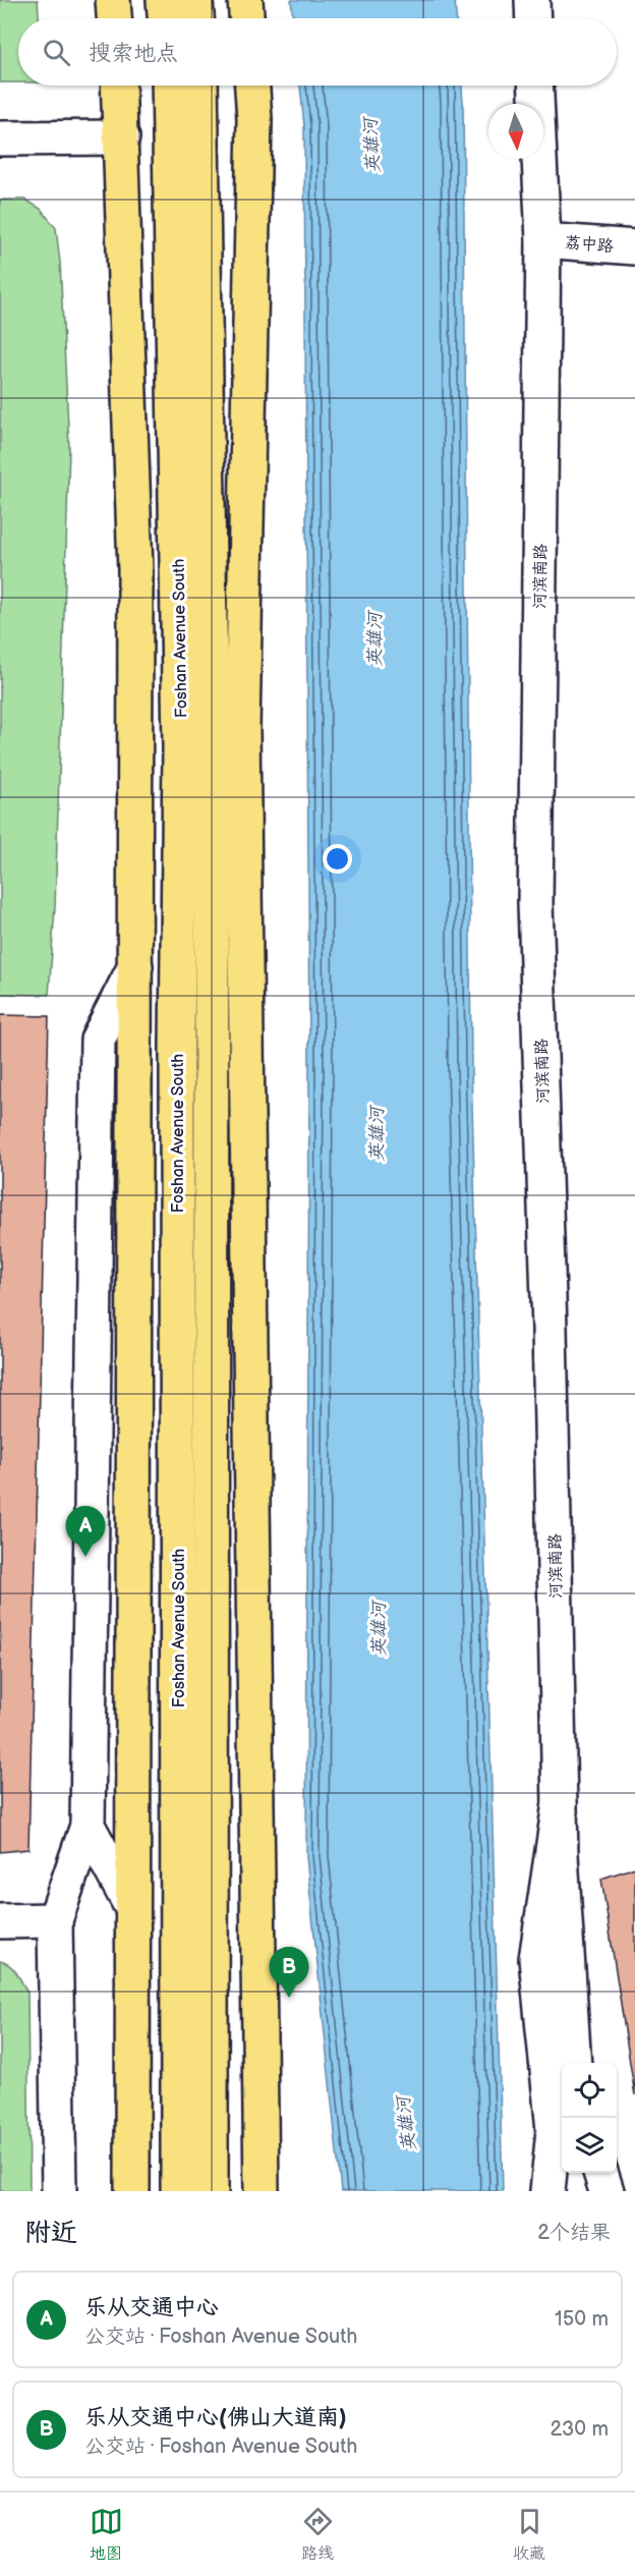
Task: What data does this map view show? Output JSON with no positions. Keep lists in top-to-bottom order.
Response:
{
  "streets": {
    "highway": ["Foshan Avenue South"],
    "street": ["荔中路", "河滨南路"]
  },
  "crossings": [
    ["荔中路", "河滨南路"]
  ],
  "water": ["英雄河"],
  "north": "bottom",
  "page": {
    "search": "搜索地点",
    "pins": ["A", "B"],
    "heading": ["附近", "2个结果"],
    "list": [
      {
        "mark": "A",
        "name": "乐从交通中心",
        "note": "公交站 · Foshan Avenue South",
        "value": "150 m"
      },
      {
        "mark": "B",
        "name": "乐从交通中心(佛山大道南)",
        "note": "公交站 · Foshan Avenue South",
        "value": "230 m"
      }
    ],
    "nav": ["地图", "路线", "收藏"]
  }
}
